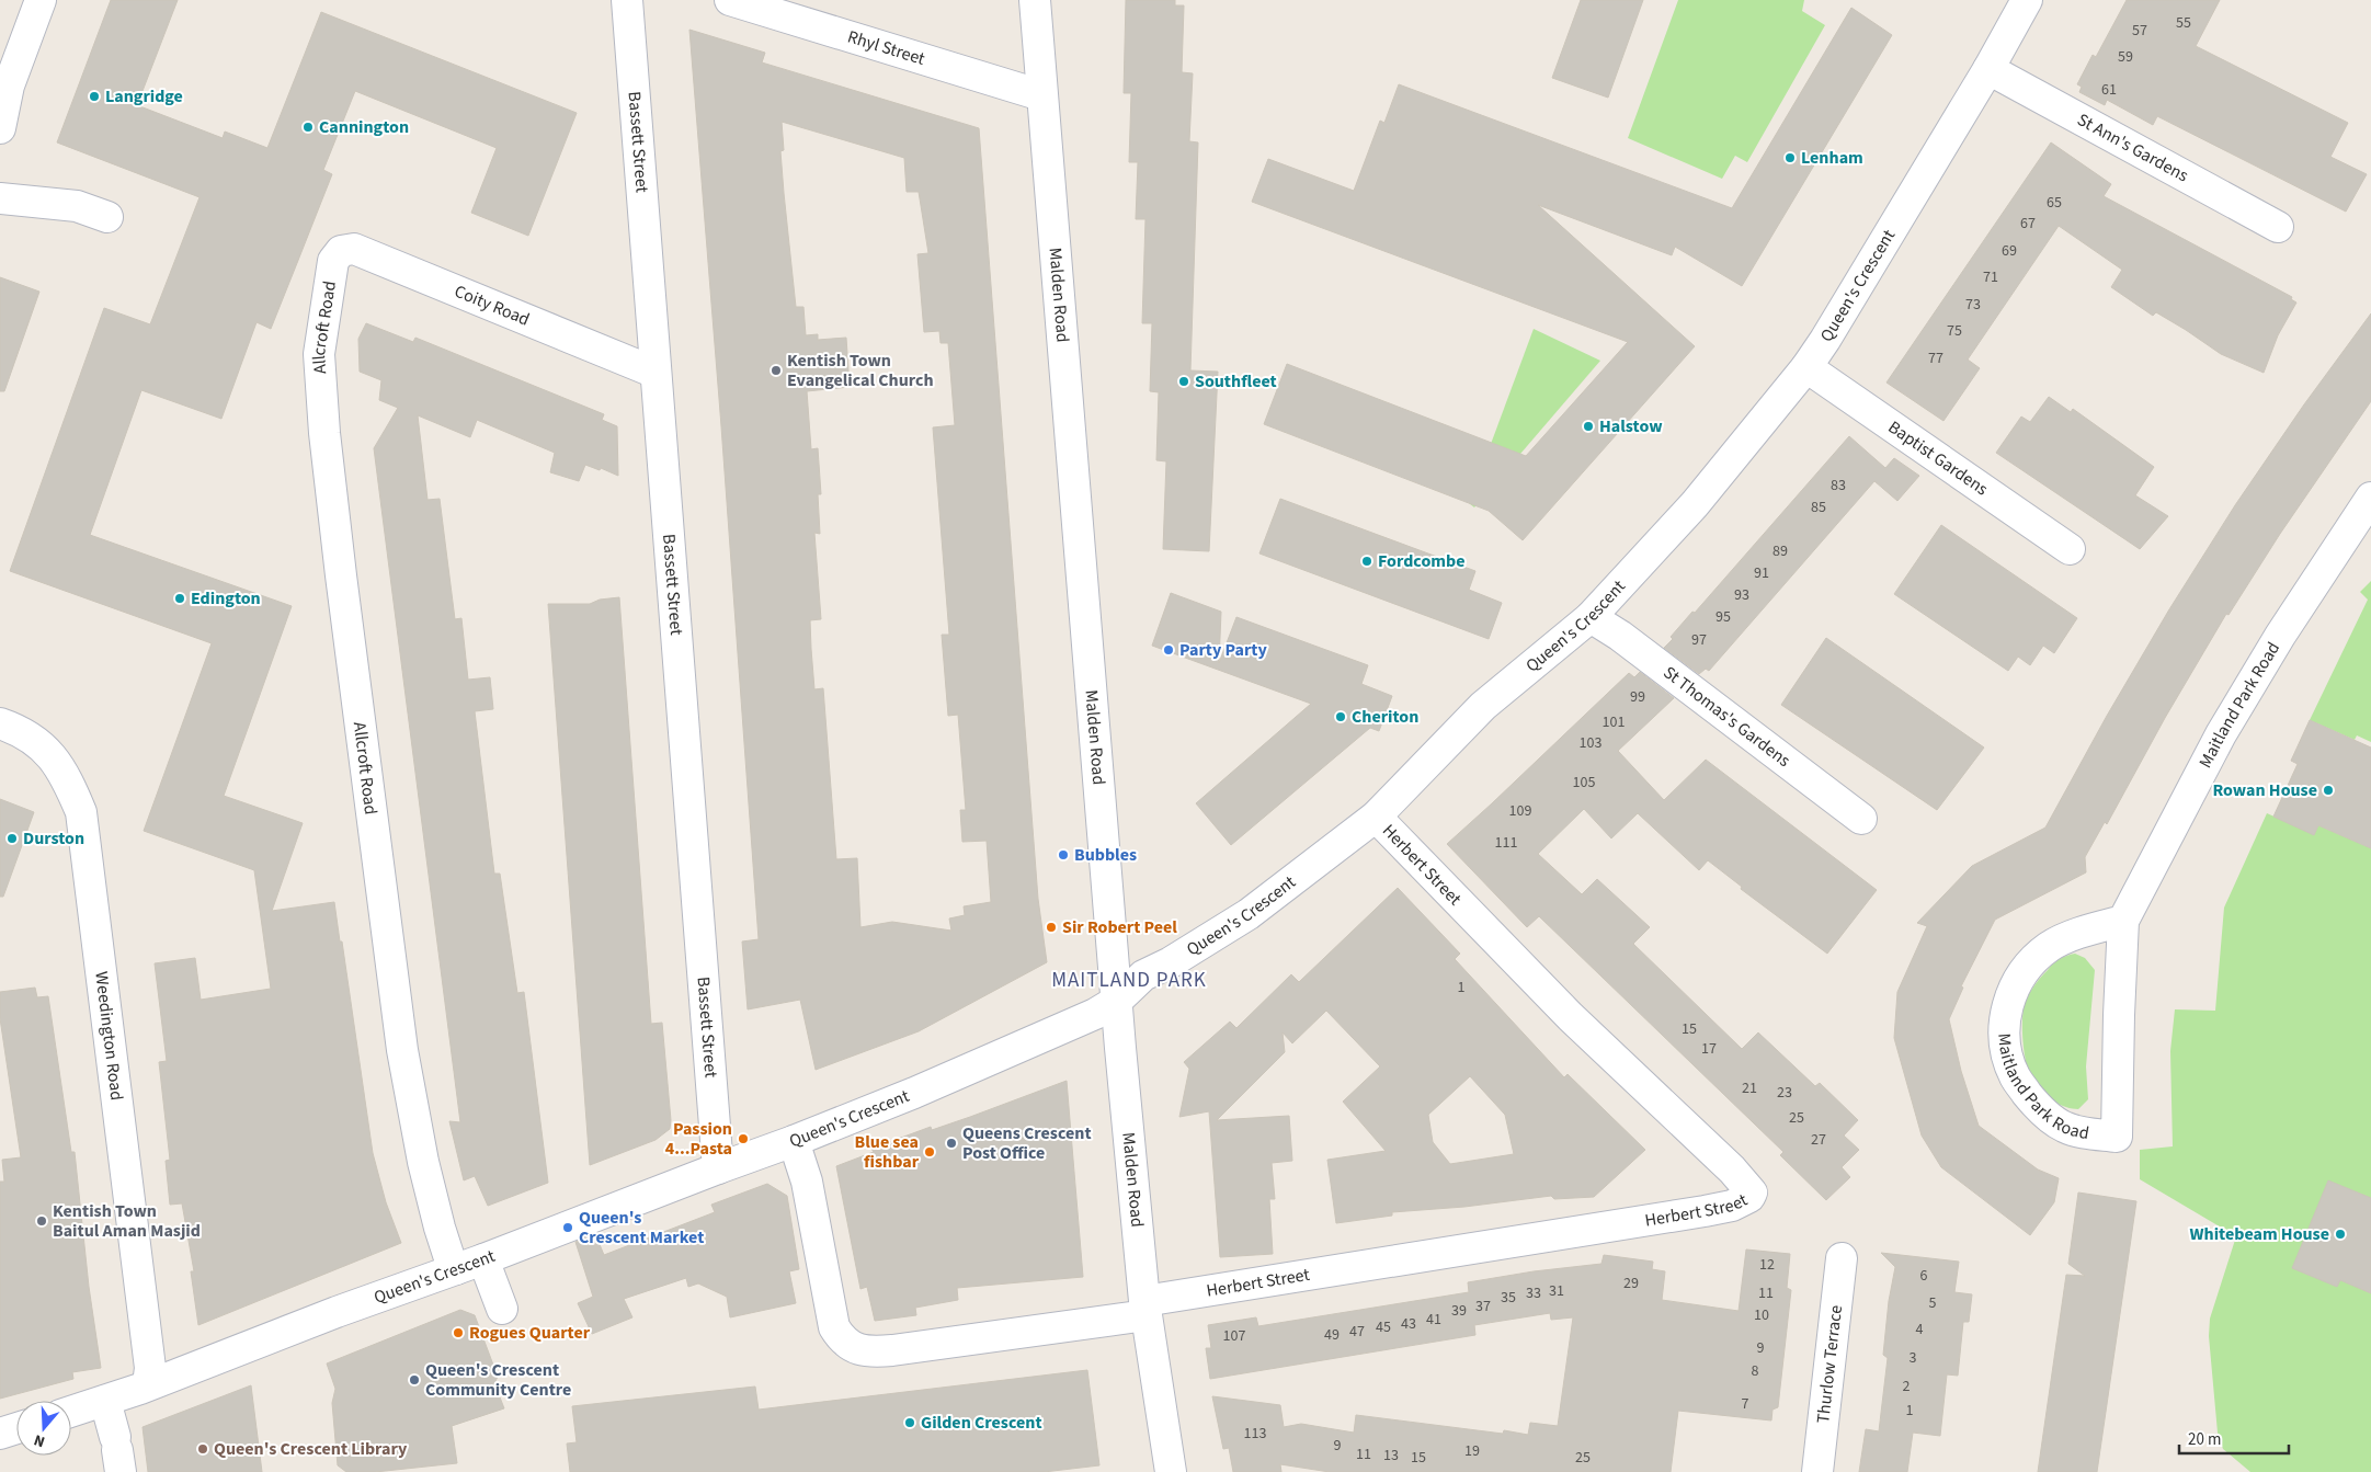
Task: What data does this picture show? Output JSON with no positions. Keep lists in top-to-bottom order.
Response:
{
  "streets": {
    "street": [
      "Rhyl Street",
      "Bassett Street",
      "St Ann's Gardens",
      "Queen's Crescent",
      "Malden Road",
      "Coity Road",
      "Allcroft Road",
      "Baptist Gardens",
      "Maitland Park Road",
      "St Thomas's Gardens",
      "Herbert Street",
      "Weedington Road",
      "Thurlow Terrace"
    ]
  },
  "crossings": [
    ["Rhyl Street", "Malden Road"],
    ["Bassett Street", "Queen's Crescent"],
    ["Bassett Street", "Coity Road"],
    ["St Ann's Gardens", "Queen's Crescent"],
    ["Queen's Crescent", "Malden Road"],
    ["Queen's Crescent", "Allcroft Road"],
    ["Queen's Crescent", "Baptist Gardens"],
    ["Queen's Crescent", "St Thomas's Gardens"],
    ["Queen's Crescent", "Herbert Street"],
    ["Queen's Crescent", "Weedington Road"],
    ["Malden Road", "Herbert Street"],
    ["Coity Road", "Allcroft Road"]
  ],
  "districts": ["MAITLAND PARK"],
  "places": [
    "Langridge",
    "Cannington",
    "Lenham",
    "Kentish Town Evangelical Church",
    "Southfleet",
    "Halstow",
    "Fordcombe",
    "Edington",
    "Party Party",
    "Cheriton",
    "Rowan House",
    "Durston",
    "Bubbles",
    "Sir Robert Peel",
    "Passion 4...Pasta",
    "Queens Crescent Post Office",
    "Blue sea fishbar",
    "Kentish Town Baitul Aman Masjid",
    "Queen's Crescent Market",
    "Whitebeam House",
    "Rogues Quarter",
    "Queen's Crescent Community Centre",
    "Gilden Crescent",
    "Queen's Crescent Library"
  ],
  "house_numbers": [
    "55",
    "57",
    "59",
    "61",
    "65",
    "67",
    "69",
    "71",
    "73",
    "75",
    "77",
    "83",
    "85",
    "89",
    "91",
    "93",
    "95",
    "97",
    "99",
    "101",
    "103",
    "105",
    "109",
    "111",
    "1",
    "15",
    "17",
    "21",
    "23",
    "25",
    "27",
    "12",
    "6",
    "29",
    "31",
    "33",
    "11",
    "35",
    "5",
    "37",
    "39",
    "10",
    "41",
    "43",
    "45",
    "4",
    "47",
    "49",
    "107",
    "9",
    "3",
    "8",
    "2",
    "7",
    "1",
    "113",
    "9",
    "19",
    "11",
    "13",
    "15",
    "25"
  ],
  "scale_bar": "20 m",
  "north": "bottom"
}
